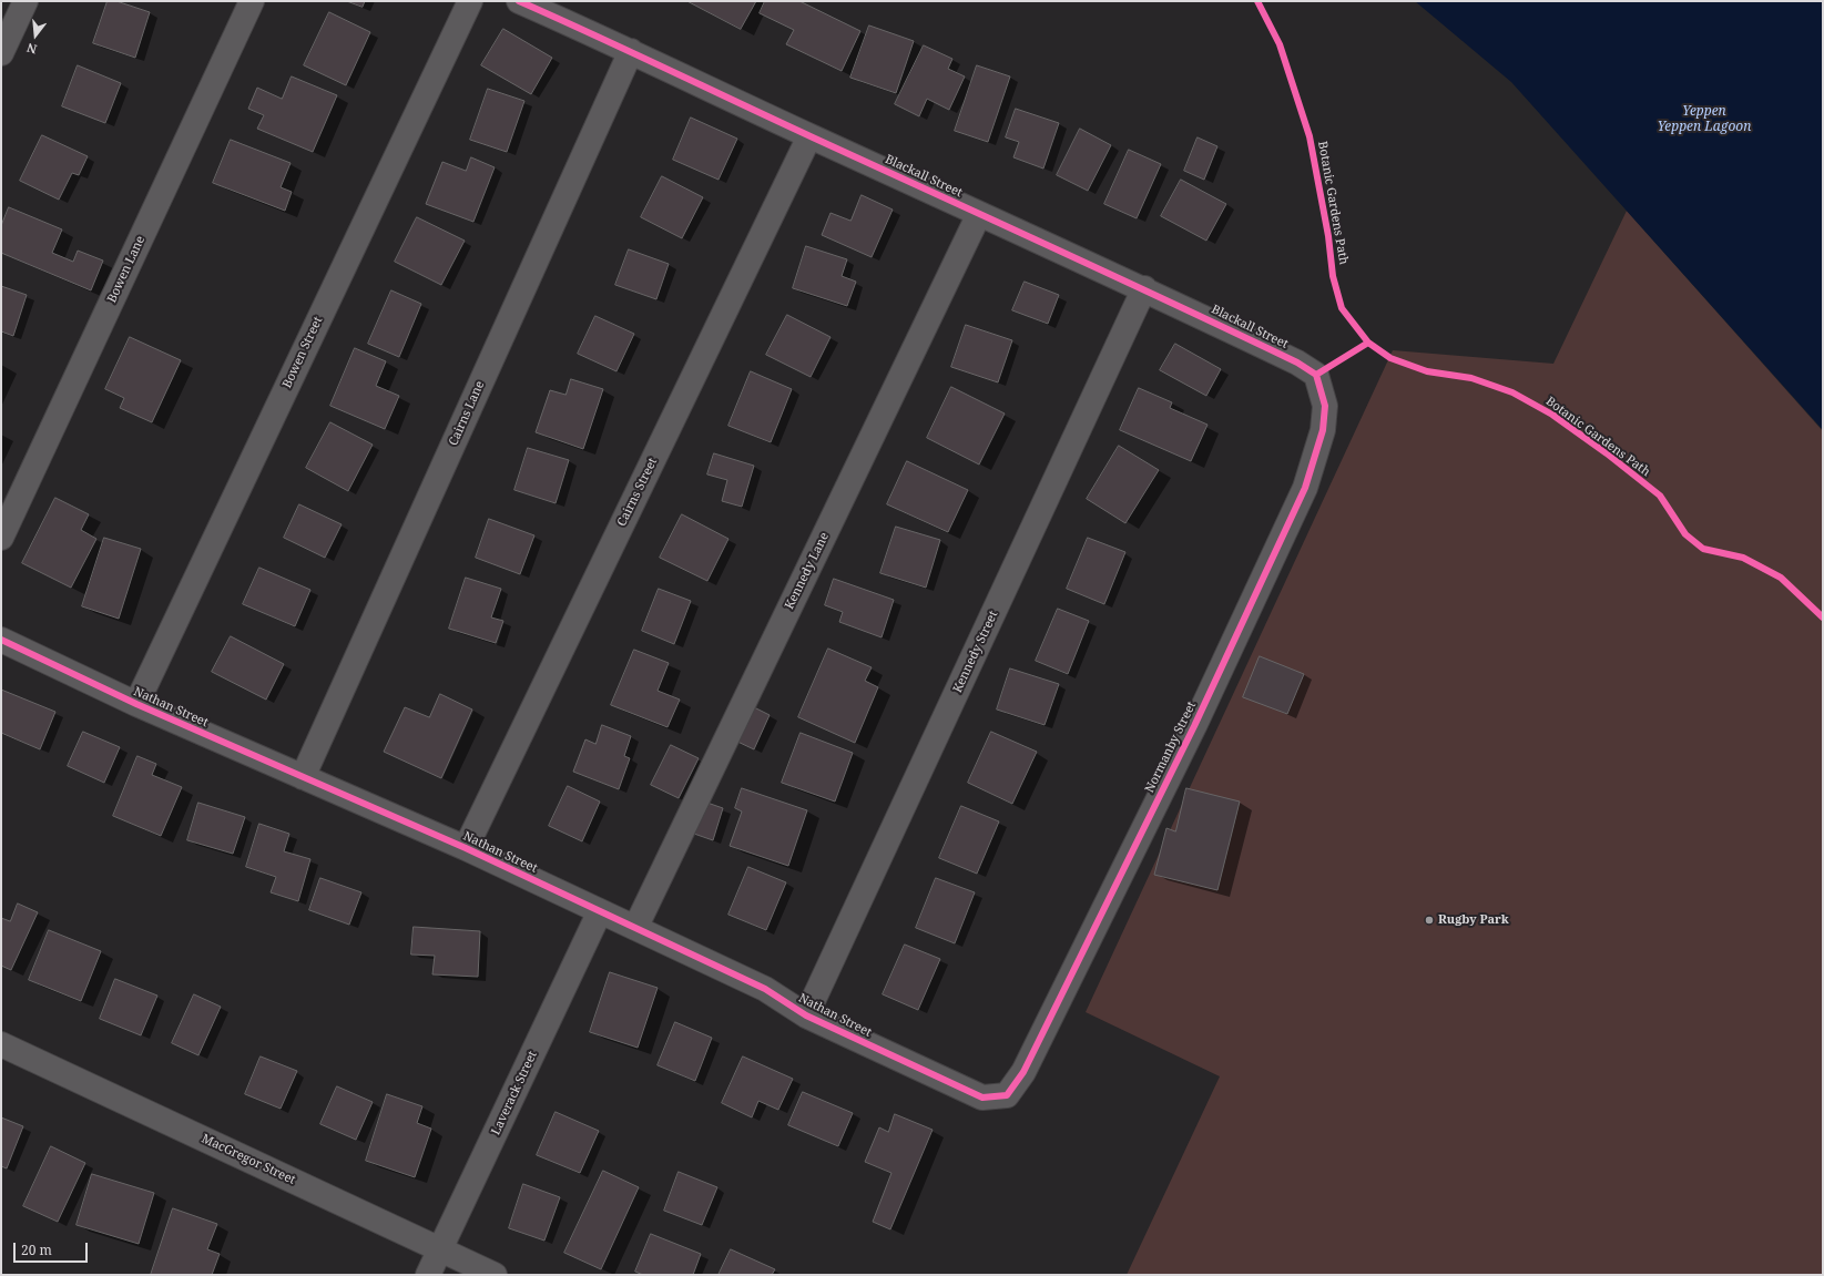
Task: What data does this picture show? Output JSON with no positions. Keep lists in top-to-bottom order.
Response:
{
  "streets": {
    "street": [
      "Blackall Street",
      "Bowen Lane",
      "Bowen Street",
      "Cairns Lane",
      "Cairns Street",
      "Kennedy Lane",
      "Kennedy Street",
      "Nathan Street",
      "Normanby Street",
      "Laverack Street",
      "MacGregor Street"
    ],
    "cycle path": ["Botanic Gardens Path"]
  },
  "crossings": [
    ["Blackall Street", "Cairns Lane"],
    ["Blackall Street", "Cairns Street"],
    ["Blackall Street", "Kennedy Lane"],
    ["Blackall Street", "Kennedy Street"],
    ["Blackall Street", "Normanby Street"],
    ["Bowen Street", "Nathan Street"],
    ["Cairns Lane", "Nathan Street"],
    ["Cairns Street", "Nathan Street"],
    ["Kennedy Lane", "Nathan Street"],
    ["Kennedy Street", "Nathan Street"],
    ["Nathan Street", "Normanby Street"],
    ["Nathan Street", "Laverack Street"],
    ["Laverack Street", "MacGregor Street"]
  ],
  "water": ["Yeppen Yeppen Lagoon"],
  "places": ["Rugby Park"],
  "scale_bar": "20 m",
  "north": "bottom"
}
